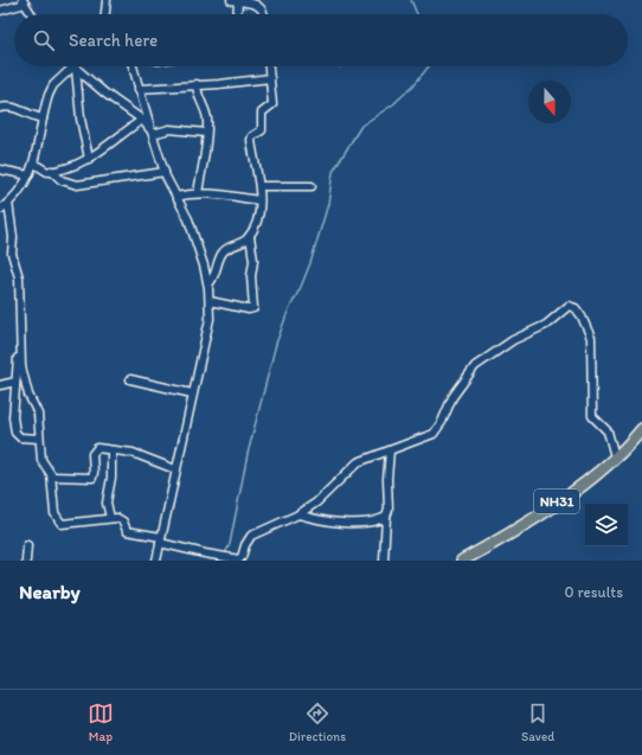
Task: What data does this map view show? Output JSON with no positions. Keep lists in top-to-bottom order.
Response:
{
  "streets": {
    "highway": ["NH31"]
  },
  "north": "bottom",
  "page": {
    "search": "Search here",
    "heading": ["Nearby", "0 results"],
    "nav": ["Map", "Directions", "Saved"]
  }
}
